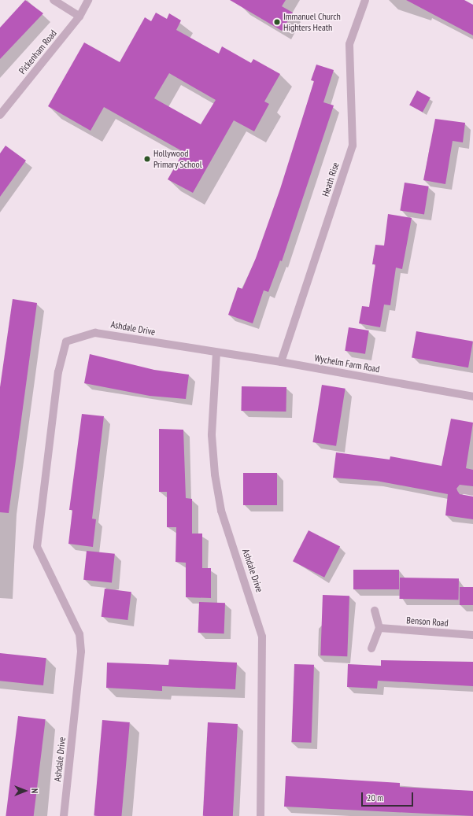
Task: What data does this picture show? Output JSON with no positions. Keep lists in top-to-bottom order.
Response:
{
  "streets": {
    "street": [
      "Pickenham Road",
      "Heath Rise",
      "Ashdale Drive",
      "Wychelm Farm Road",
      "Benson Road"
    ]
  },
  "crossings": [
    ["Heath Rise", "Wychelm Farm Road"],
    ["Ashdale Drive", "Wychelm Farm Road"]
  ],
  "places": ["Immanuel Church Highters Heath", "Hollywood Primary School"],
  "scale_bar": "20 m",
  "north": "right"
}
